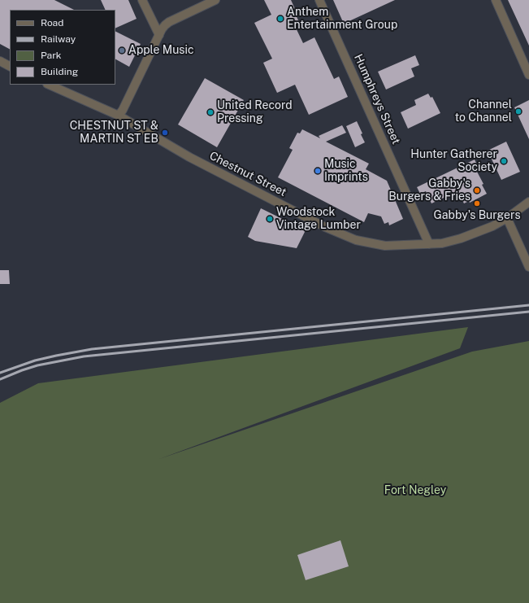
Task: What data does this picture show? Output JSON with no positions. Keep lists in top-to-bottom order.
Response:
{
  "streets": {
    "street": ["Humphreys Street", "Chestnut Street"]
  },
  "crossings": [
    ["Humphreys Street", "Chestnut Street"]
  ],
  "parks": ["Fort Negley"],
  "places": [
    "Anthem Entertainment Group",
    "Apple Music",
    "Channel to Channel",
    "United Record Pressing",
    "CHESTNUT ST & MARTIN ST EB",
    "Hunter Gatherer Society",
    "Music Imprints",
    "Gabby's Burgers & Fries",
    "Gabby's Burgers",
    "Woodstock Vintage Lumber"
  ],
  "legend": [
    "Road",
    "Railway",
    "Park",
    "Building"
  ]
}
